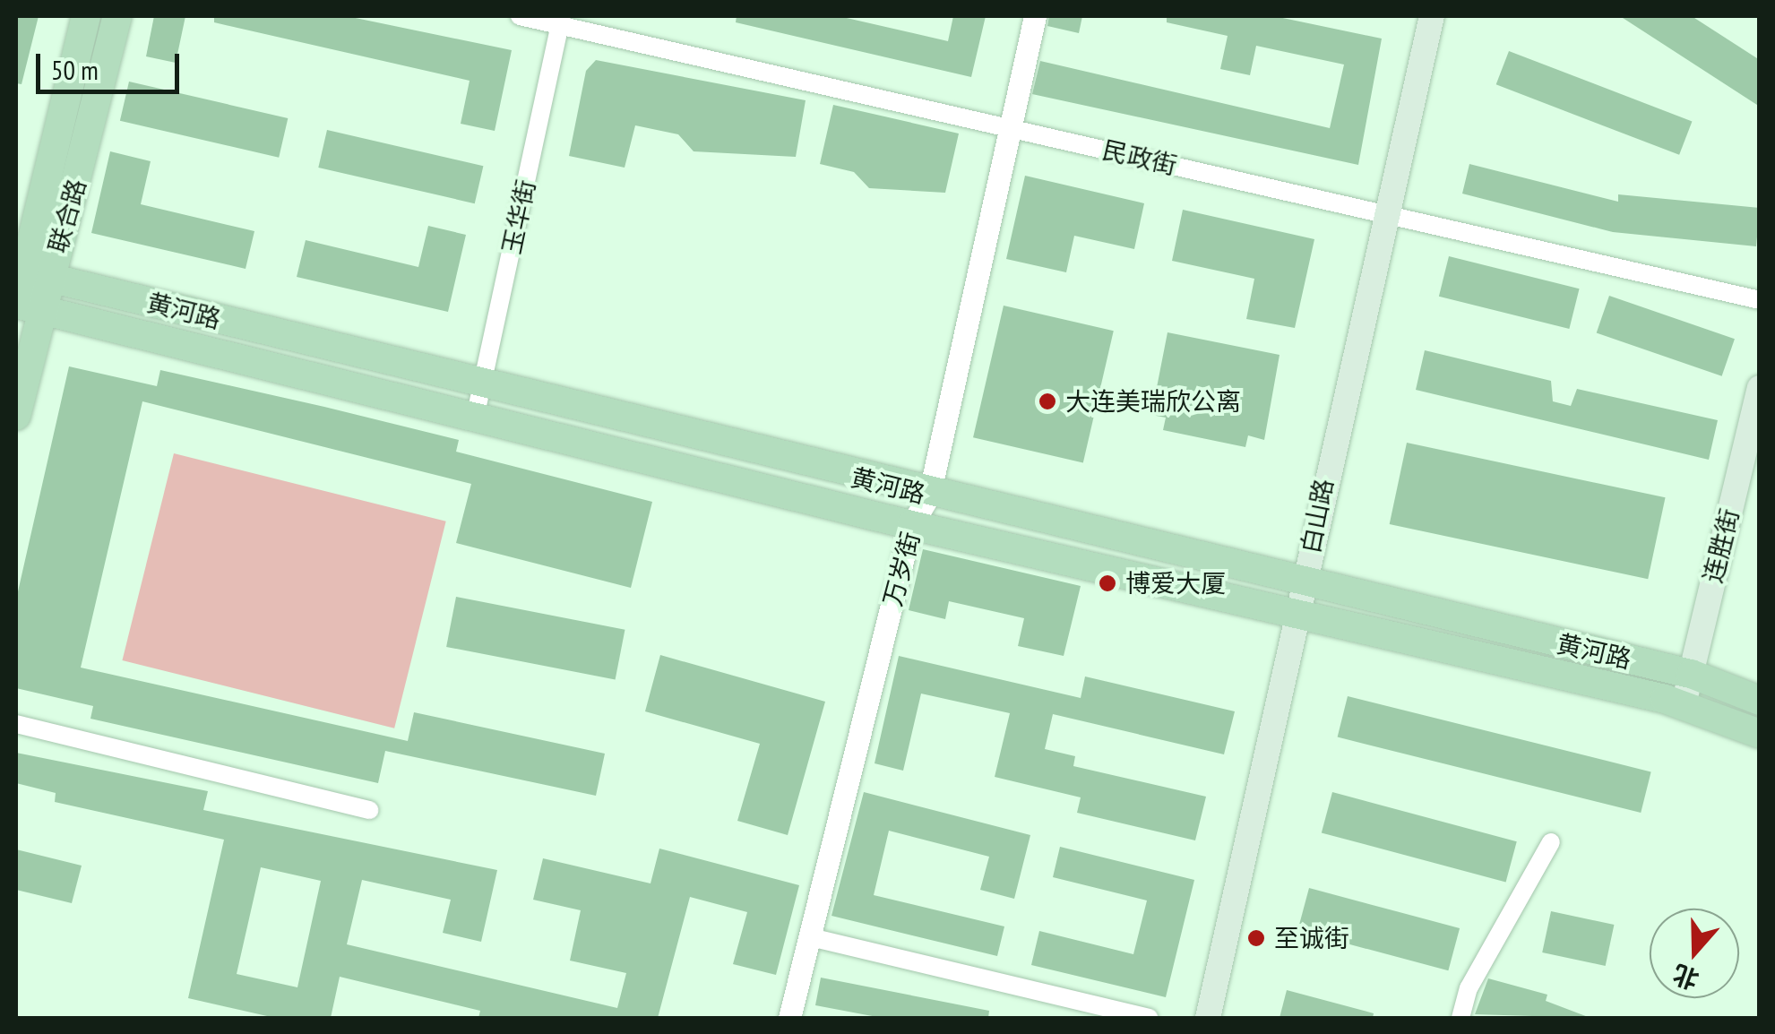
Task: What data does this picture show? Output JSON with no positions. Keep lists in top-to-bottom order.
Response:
{
  "streets": {
    "main road": [
      "联合路",
      "黄河路",
      "白山路",
      "连胜街"
    ],
    "street": ["民政街", "玉华街", "万岁街"]
  },
  "crossings": [
    ["民政街", "玉华街"],
    ["民政街", "白山路"],
    ["民政街", "万岁街"],
    ["联合路", "黄河路"],
    ["玉华街", "黄河路"],
    ["黄河路", "白山路"],
    ["黄河路", "连胜街"],
    ["黄河路", "万岁街"]
  ],
  "places": ["大连美瑞欣公离", "博爱大厦", "至诚街"],
  "scale_bar": "50 m",
  "north": "bottom"
}
